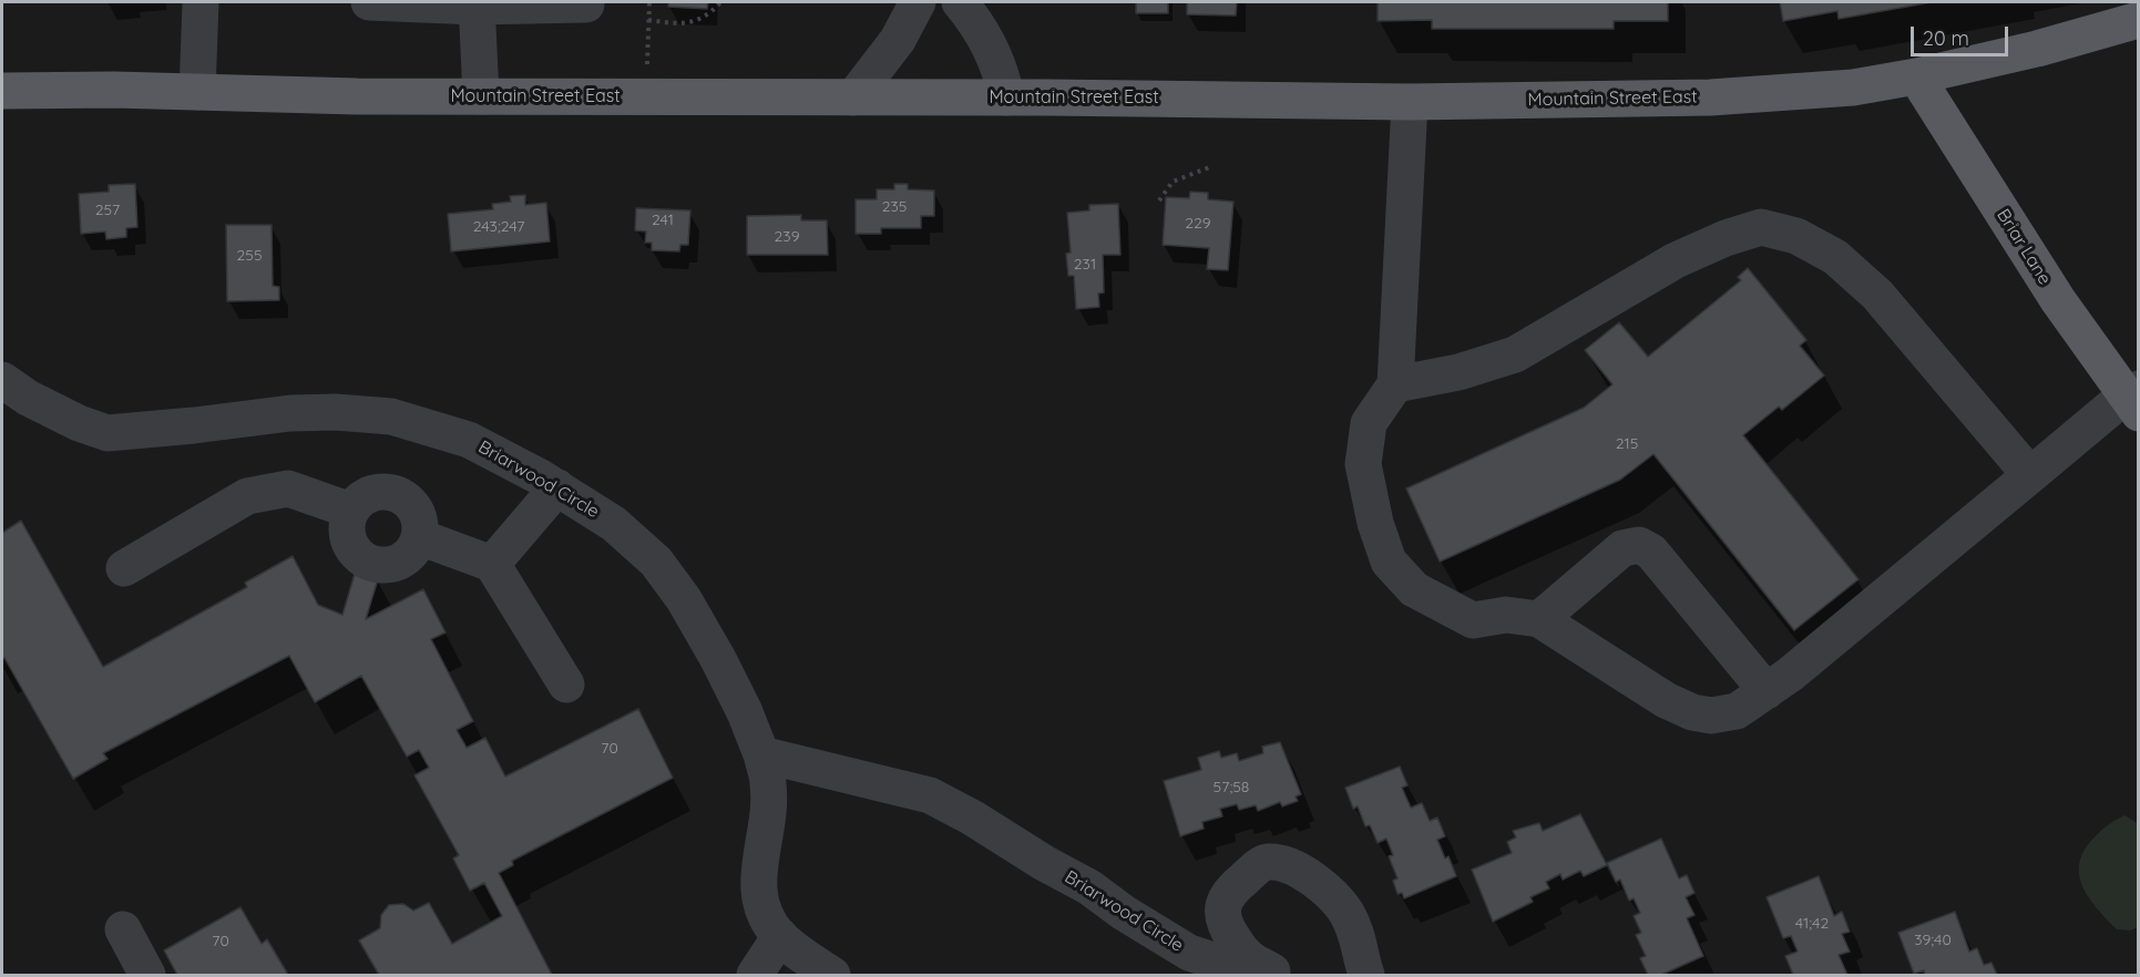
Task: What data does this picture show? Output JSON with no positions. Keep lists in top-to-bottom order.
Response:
{
  "streets": {
    "main road": ["Mountain Street East", "Briar Lane"],
    "street": ["Briarwood Circle"]
  },
  "crossings": [
    ["Mountain Street East", "Briar Lane"]
  ],
  "house_numbers": [
    "235",
    "257",
    "241",
    "229",
    "243;247",
    "239",
    "255",
    "231",
    "215",
    "70",
    "57;58",
    "41;42",
    "39;40",
    "70"
  ],
  "scale_bar": "20 m"
}
